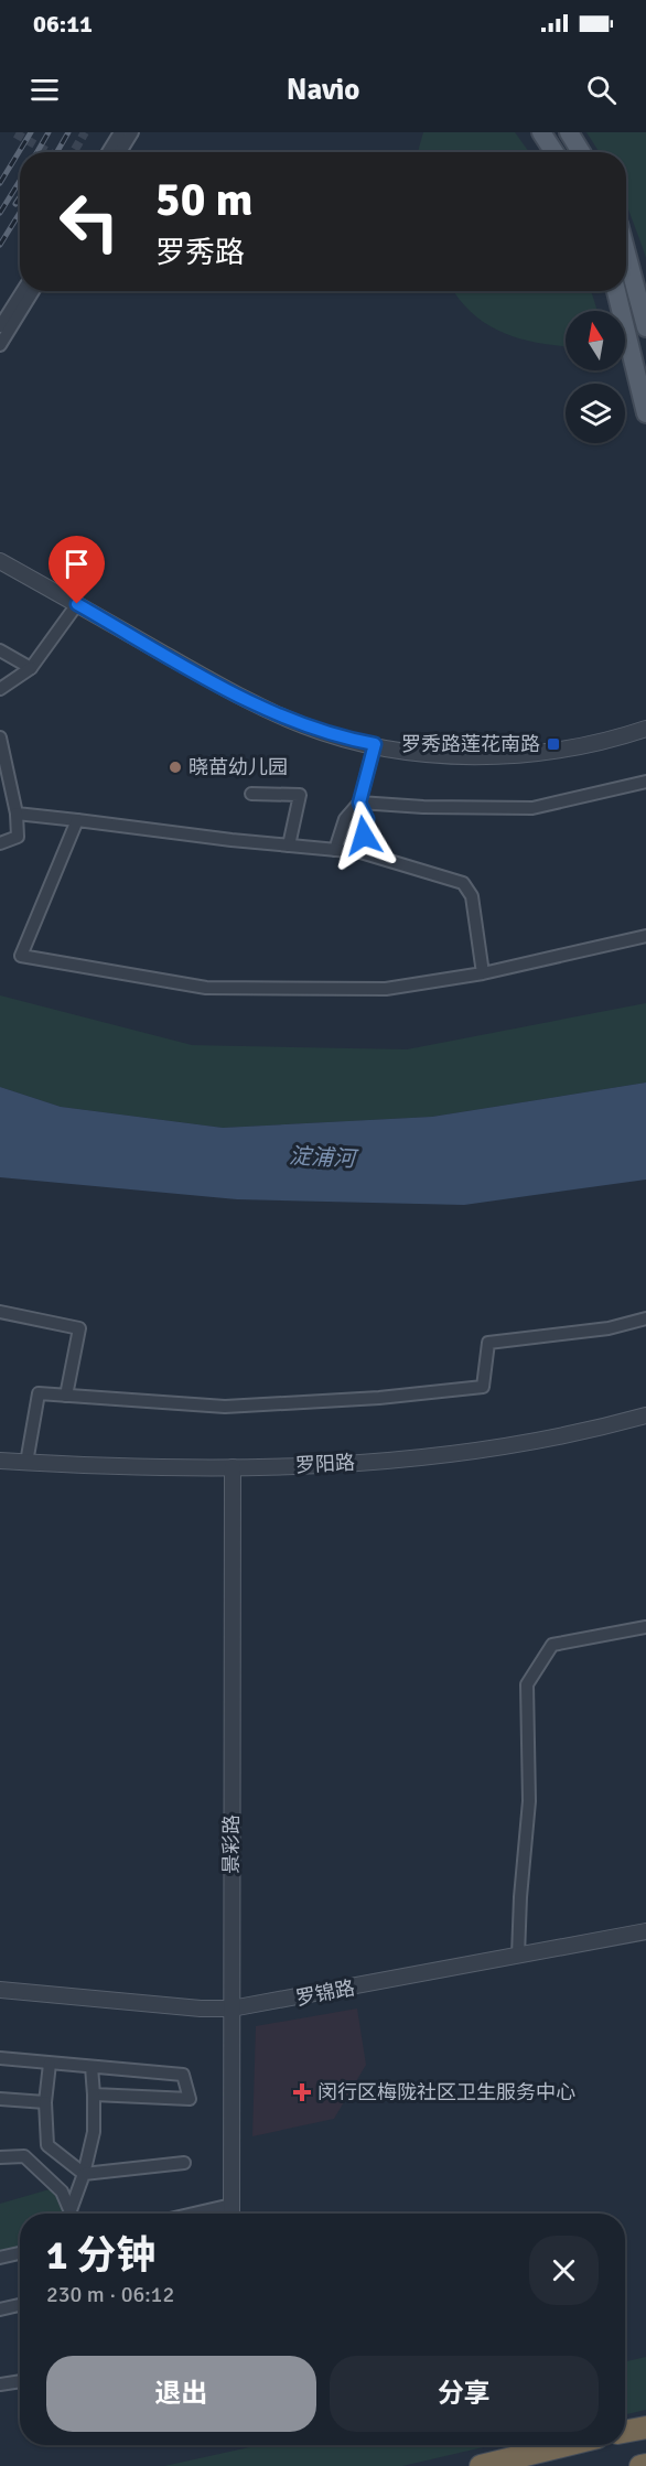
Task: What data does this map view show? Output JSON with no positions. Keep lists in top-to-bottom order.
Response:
{
  "streets": {
    "street": ["罗阳路", "景彩路", "罗锦路"]
  },
  "crossings": [
    ["罗阳路", "景彩路"],
    ["景彩路", "罗锦路"]
  ],
  "water": ["淀浦河"],
  "places": {
    "transit": ["罗秀路莲花南路"],
    "other": ["晓苗幼儿园"],
    "health": ["闵行区梅陇社区卫生服务中心"]
  },
  "north": "top",
  "page": {
    "status": "06:11",
    "header": "Navio",
    "turn": ["50 m", "罗秀路"],
    "heading": ["1 分钟", "230 m · 06:12"],
    "buttons": ["退出", "分享"]
  }
}
